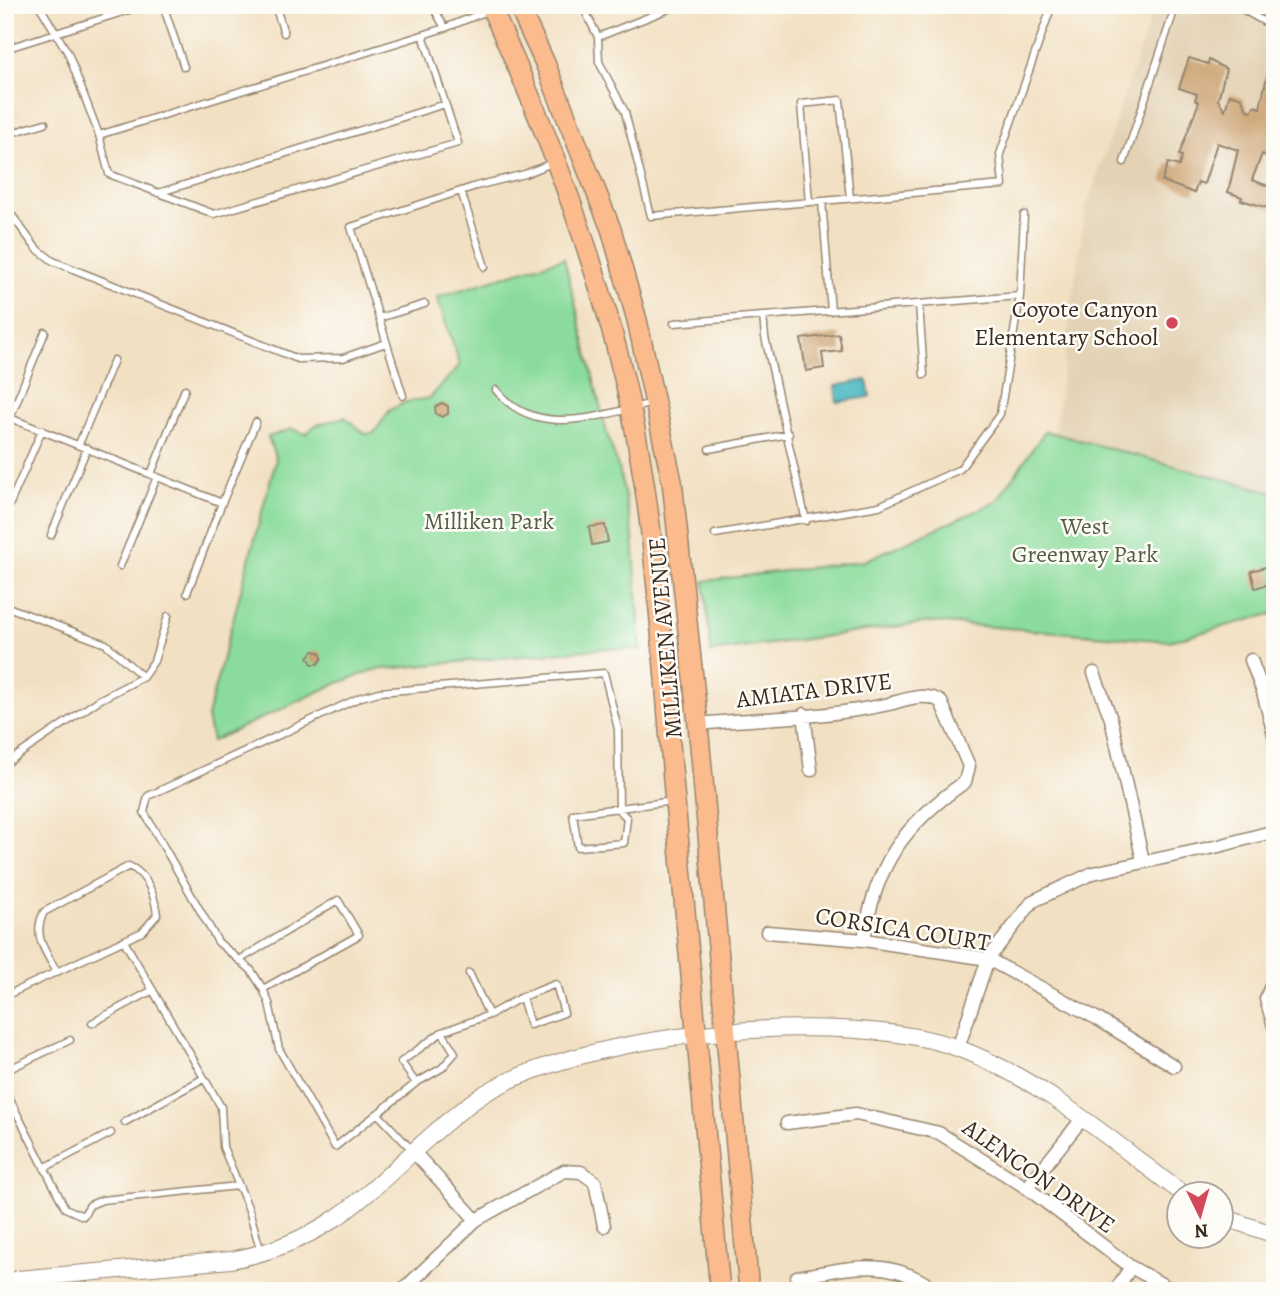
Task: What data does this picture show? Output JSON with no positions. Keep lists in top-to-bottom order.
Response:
{
  "streets": {
    "main road": ["MILLIKEN AVENUE"],
    "street": ["AMIATA DRIVE", "CORSICA COURT", "ALENCON DRIVE"]
  },
  "crossings": [
    ["MILLIKEN AVENUE", "AMIATA DRIVE"],
    ["AMIATA DRIVE", "CORSICA COURT"]
  ],
  "parks": ["Milliken Park", "West Greenway Park"],
  "places": ["Coyote Canyon Elementary School"],
  "north": "bottom"
}
